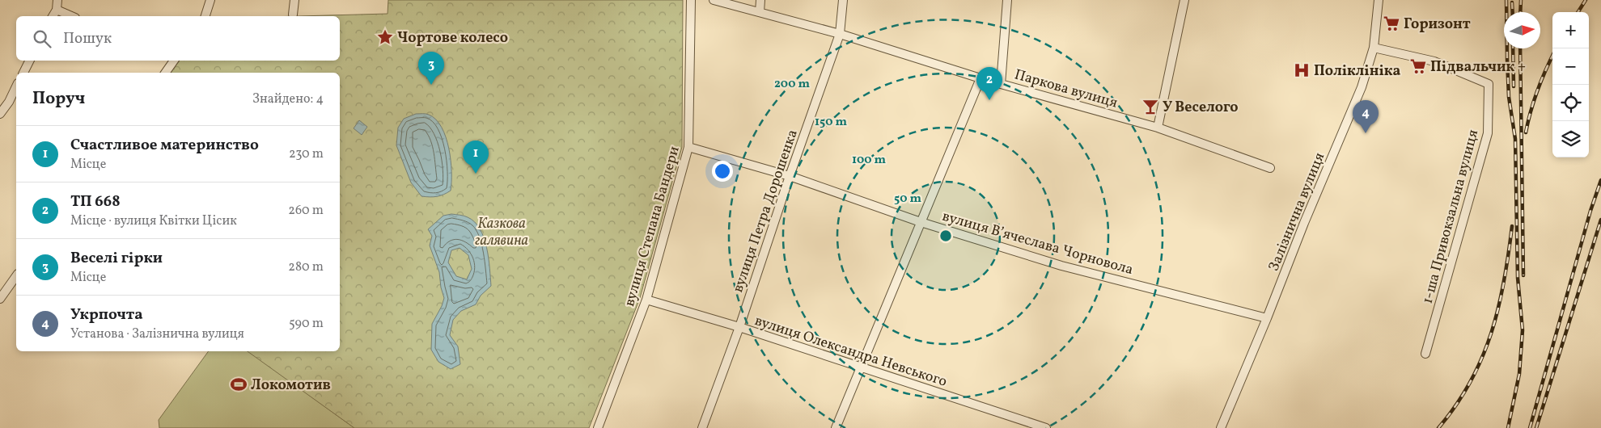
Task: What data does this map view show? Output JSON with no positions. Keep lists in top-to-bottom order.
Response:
{
  "streets": {
    "street": [
      "Паркова вулиця",
      "вулиця Петра Дорошенка",
      "Залізнична вулиця",
      "1-ша Привокзальна вулиця",
      "вулиця Степана Бандери",
      "вулиця Вʼячеслава Чорновола",
      "вулиця Олександра Невського"
    ]
  },
  "crossings": [
    ["Паркова вулиця", "вулиця Петра Дорошенка"],
    ["вулиця Петра Дорошенка", "вулиця Вʼячеслава Чорновола"],
    ["вулиця Петра Дорошенка", "вулиця Олександра Невського"],
    ["Залізнична вулиця", "1-ша Привокзальна вулиця"],
    ["Залізнична вулиця", "вулиця Вʼячеслава Чорновола"],
    ["вулиця Степана Бандери", "вулиця Вʼячеслава Чорновола"],
    ["вулиця Степана Бандери", "вулиця Олександра Невського"]
  ],
  "parks": ["Казкова галявина"],
  "places": {
    "supermarket": ["Горизонт", "Підвальчик +"],
    "place": ["Чортове колесо"],
    "hospital": ["Поліклініка"],
    "bar": ["У Веселого"],
    "sports": ["Локомотив"]
  },
  "north": "right",
  "page": {
    "map_buttons": ["+", "−"],
    "search": "Пошук",
    "pins": [
      "3",
      "2",
      "4",
      "1"
    ],
    "heading": ["Поруч", "Знайдено: 4"],
    "list": [
      {
        "mark": "1",
        "name": "Счастливое материнство",
        "note": "Місце",
        "value": "230 m"
      },
      {
        "mark": "2",
        "name": "ТП 668",
        "note": "Місце · вулиця Квітки Цісик",
        "value": "260 m"
      },
      {
        "mark": "3",
        "name": "Веселі гірки",
        "note": "Місце",
        "value": "280 m"
      },
      {
        "mark": "4",
        "name": "Укрпочта",
        "note": "Установа · Залізнична вулиця",
        "value": "590 m"
      }
    ]
  },
  "rings": [
    "200 m",
    "150 m",
    "100 m",
    "50 m"
  ]
}
